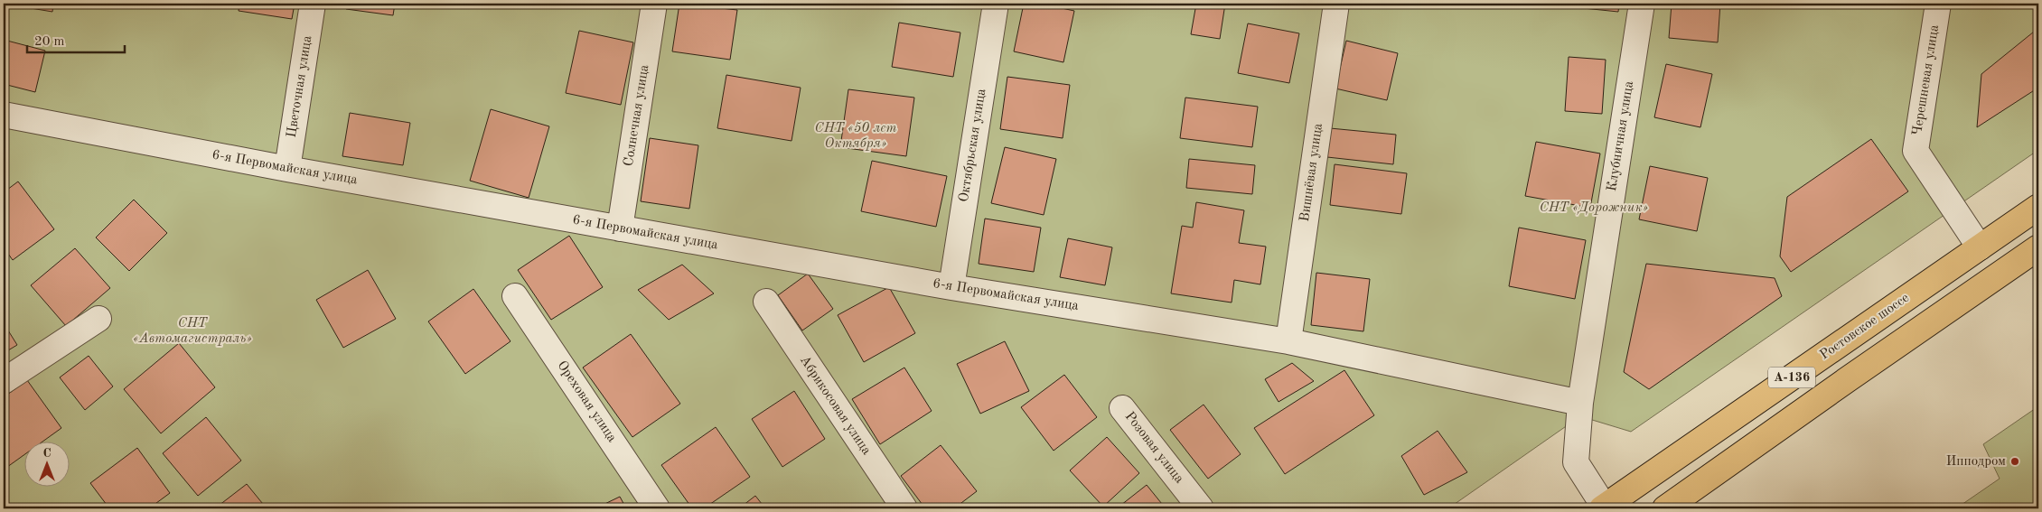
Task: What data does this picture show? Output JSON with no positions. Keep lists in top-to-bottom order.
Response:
{
  "streets": {
    "highway": ["Ростовское шоссе", "А-136"],
    "street": [
      "Черешневая улица",
      "Цветочная улица",
      "Солнечная улица",
      "Клубничная улица",
      "Октябрьская улица",
      "6-я Первомайская улица",
      "Вишнёвая улица",
      "Ореховая улица",
      "Абрикосовая улица",
      "Розовая улица"
    ]
  },
  "crossings": [
    ["Черешневая улица", "Ростовское шоссе"],
    ["Цветочная улица", "6-я Первомайская улица"],
    ["Солнечная улица", "6-я Первомайская улица"],
    ["Клубничная улица", "6-я Первомайская улица"],
    ["Клубничная улица", "Ростовское шоссе"],
    ["Октябрьская улица", "6-я Первомайская улица"],
    ["6-я Первомайская улица", "Вишнёвая улица"]
  ],
  "parks": ["СНТ «50 лет Октября»", "СНТ «Дорожник»", "СНТ «Автомагистраль»"],
  "places": ["Ипподром"],
  "scale_bar": "20 m",
  "north": "top"
}
